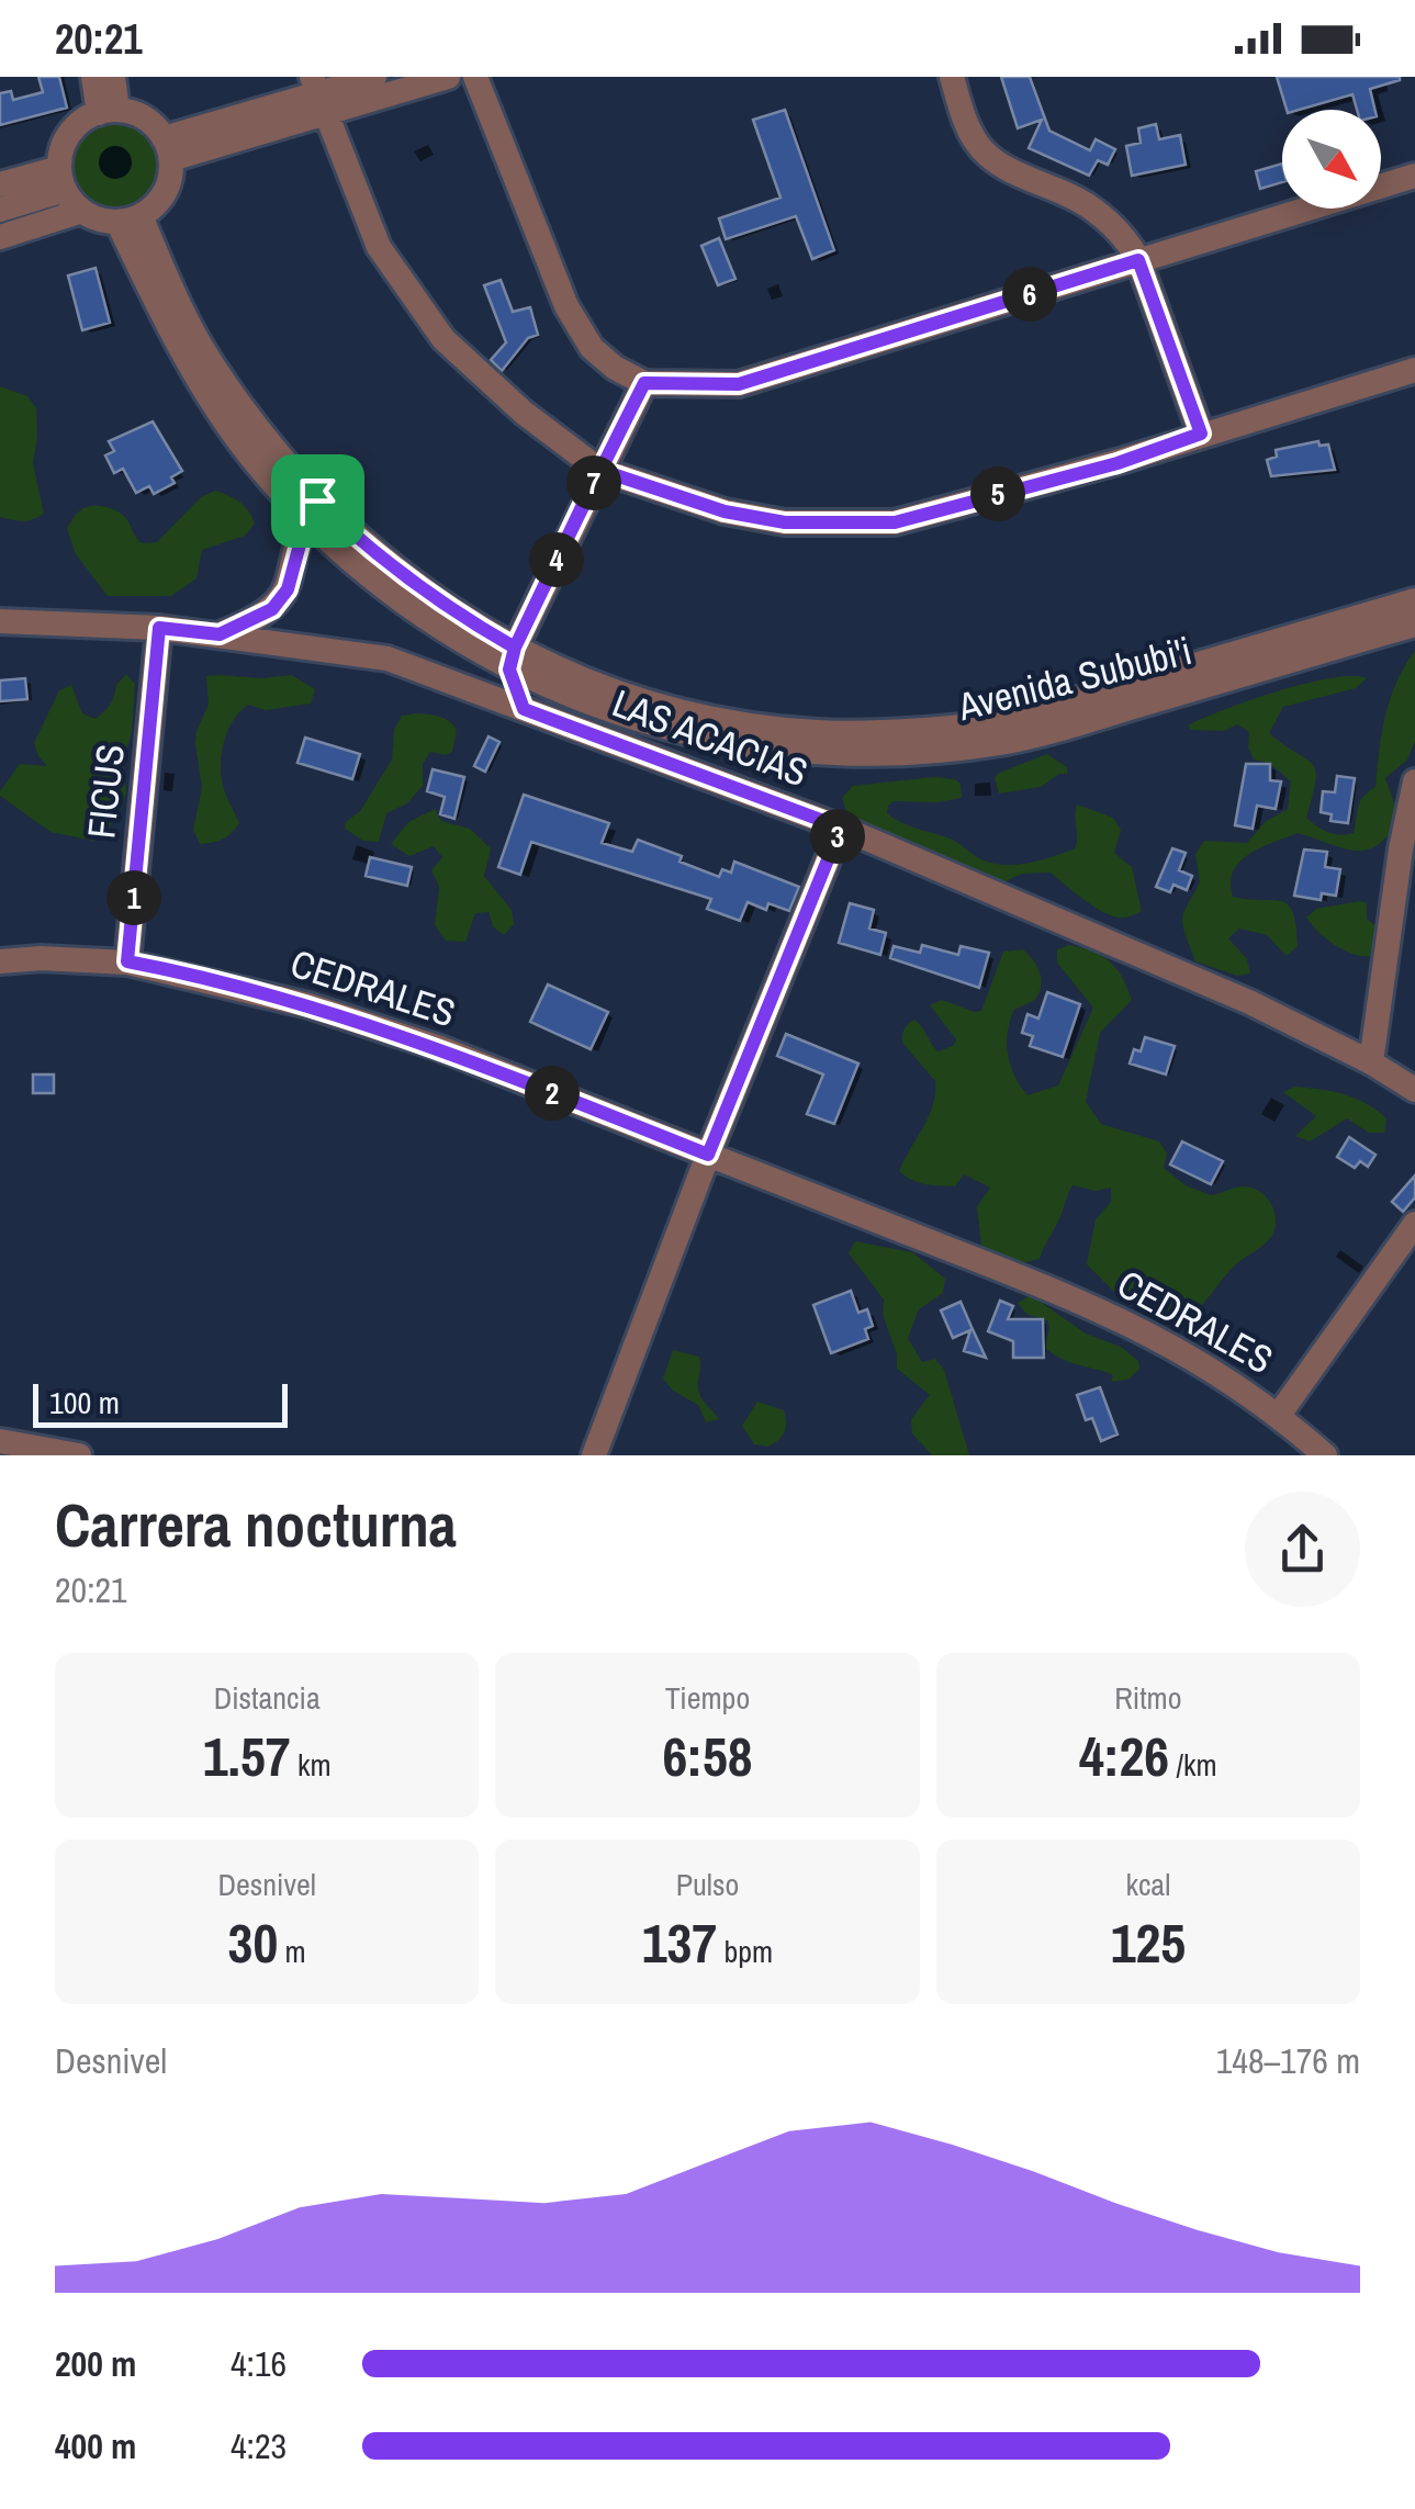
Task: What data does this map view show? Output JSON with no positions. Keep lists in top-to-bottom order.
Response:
{
  "streets": {
    "street": [
      "Avenida Sububi'i",
      "LAS ACACIAS",
      "FICUS",
      "CEDRALES"
    ]
  },
  "crossings": [
    ["LAS ACACIAS", "FICUS"],
    ["FICUS", "CEDRALES"]
  ],
  "scale_bar": "100 m",
  "north": "bottom right",
  "page": {
    "status": "20:21",
    "pins": [
      "6",
      "7",
      "5",
      "4",
      "3",
      "1",
      "2"
    ],
    "scale": "100 m",
    "heading": ["Carrera nocturna", "20:21"],
    "stats": [
      ["Distancia", "1.57 km"],
      ["Tiempo", "6:58"],
      ["Ritmo", "4:26 /km"],
      ["Desnivel", "30 m"],
      ["Pulso", "137 bpm"],
      ["kcal", "125"]
    ],
    "chart": ["Desnivel", "148–176 m"],
    "list": [
      {
        "name": "200 m",
        "note": "4:16"
      },
      {
        "name": "400 m",
        "note": "4:23"
      }
    ]
  }
}
